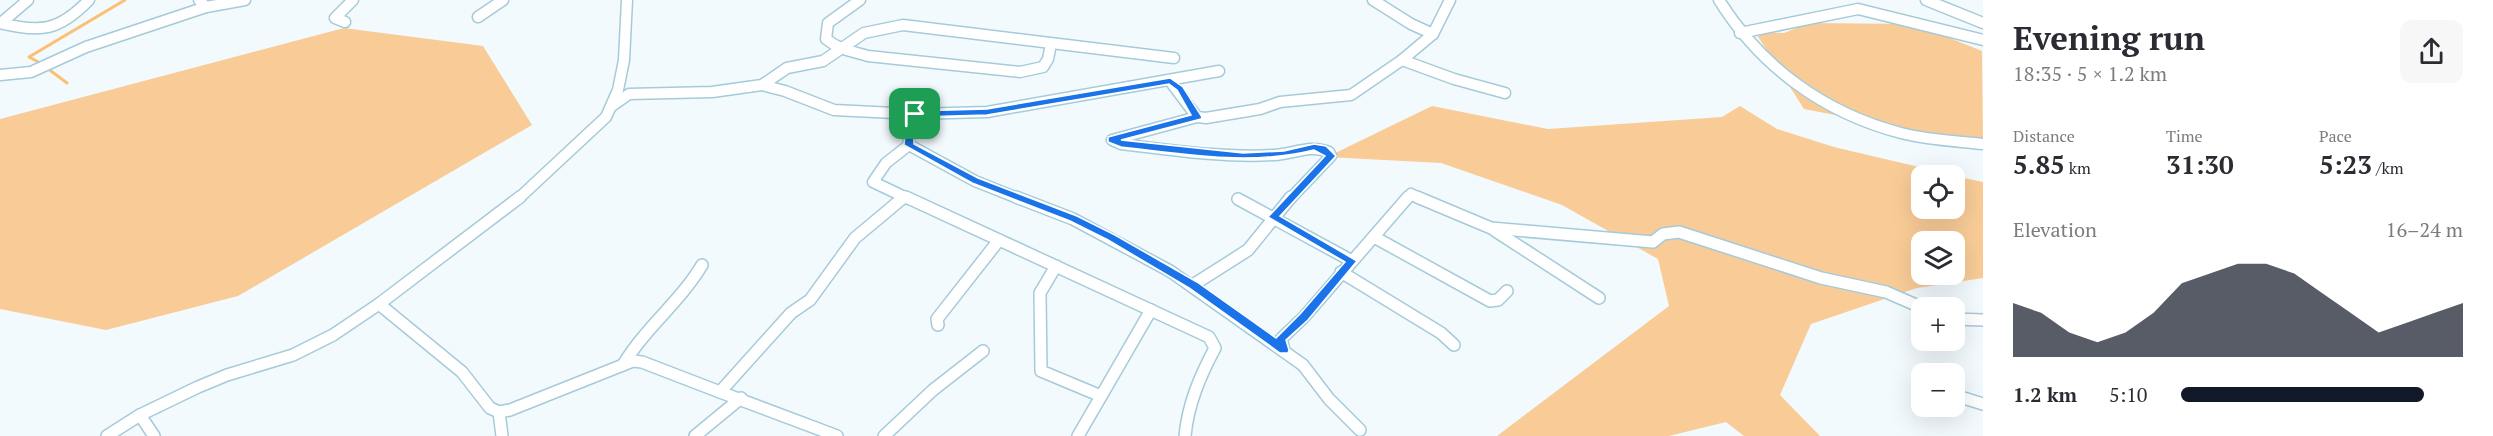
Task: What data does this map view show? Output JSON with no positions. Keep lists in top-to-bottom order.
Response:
{
  "page": {
    "heading": ["Evening run", "18:35 · 5 × 1.2 km"],
    "stats": [
      ["Distance", "5.85 km"],
      ["Time", "31:30"],
      ["Pace", "5:23 /km"]
    ],
    "map_buttons": ["+", "−"],
    "chart": ["Elevation", "16–24 m"],
    "list": [
      {
        "name": "1.2 km",
        "note": "5:10"
      }
    ]
  }
}
